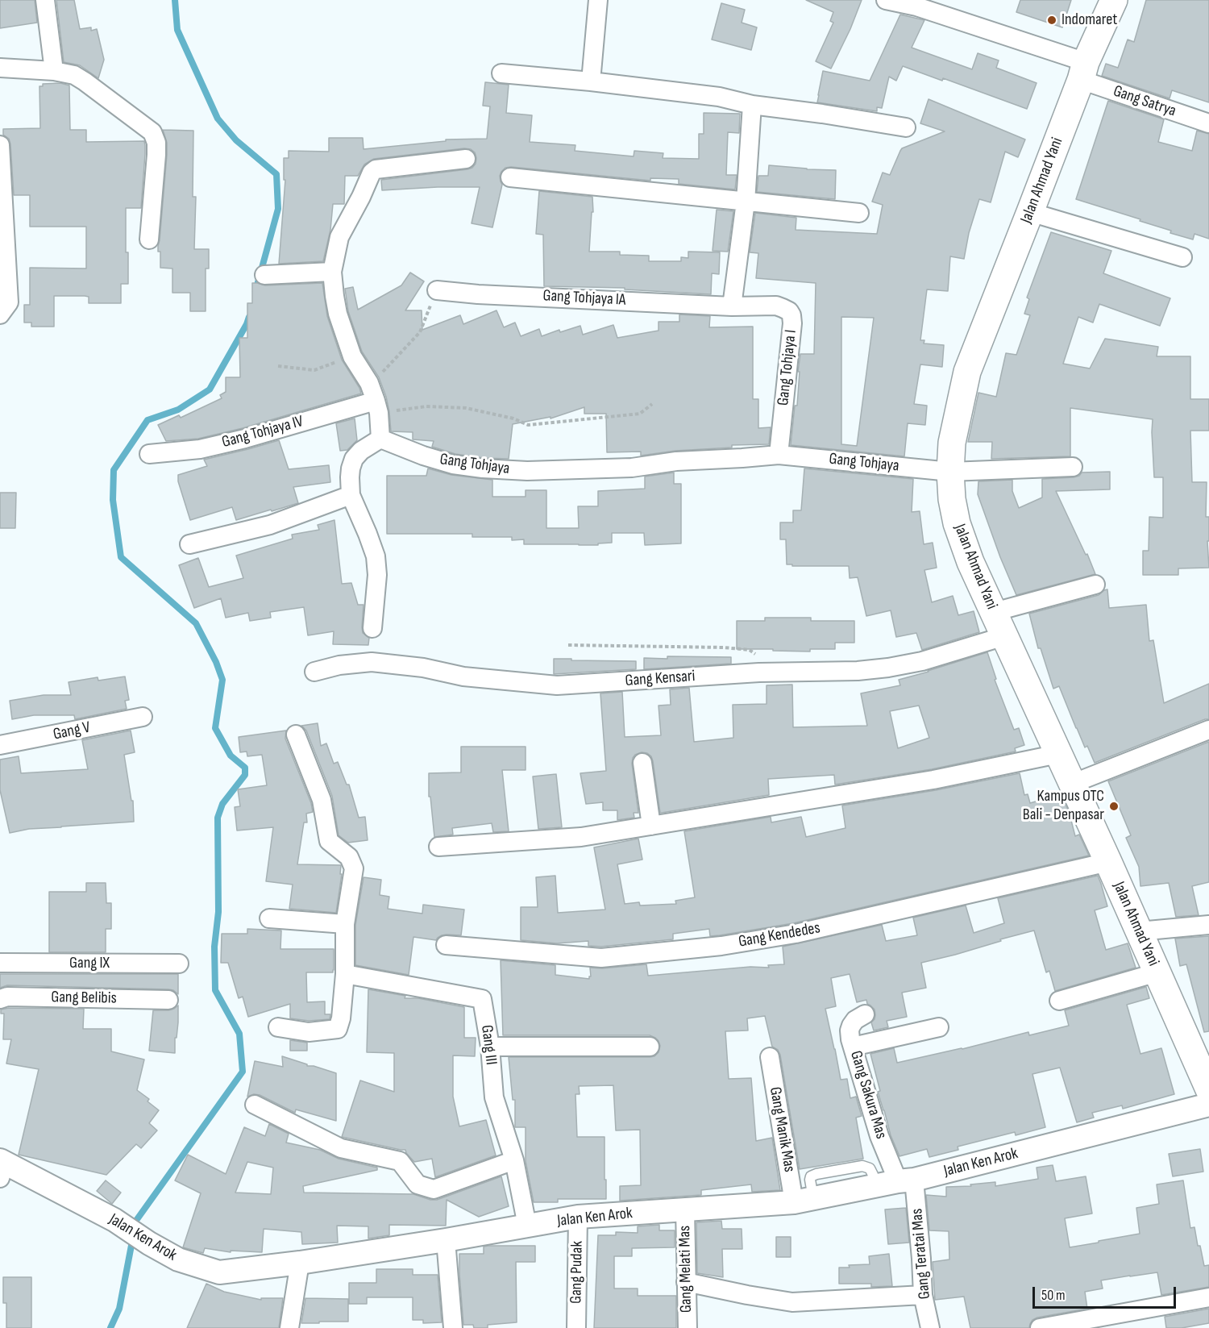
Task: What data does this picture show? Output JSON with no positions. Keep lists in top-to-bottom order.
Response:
{
  "streets": {
    "main road": ["Jalan Ahmad Yani"],
    "street": [
      "Gang Satrya",
      "Gang Tohjaya IA",
      "Gang Tohjaya I",
      "Gang Tohjaya IV",
      "Gang Tohjaya",
      "Gang Kensari",
      "Gang V",
      "Gang Kendedes",
      "Gang IX",
      "Gang Belibis",
      "Gang III",
      "Gang Sakura Mas",
      "Gang Manik Mas",
      "Jalan Ken Arok",
      "Gang Teratai Mas",
      "Gang Melati Mas",
      "Gang Pudak"
    ]
  },
  "crossings": [
    ["Gang Satrya", "Jalan Ahmad Yani"],
    ["Jalan Ahmad Yani", "Gang Tohjaya"],
    ["Jalan Ahmad Yani", "Gang Kensari"],
    ["Jalan Ahmad Yani", "Gang Kendedes"],
    ["Gang Tohjaya IA", "Gang Tohjaya I"],
    ["Gang Tohjaya I", "Gang Tohjaya"],
    ["Gang III", "Jalan Ken Arok"],
    ["Gang Sakura Mas", "Jalan Ken Arok"],
    ["Gang Sakura Mas", "Gang Teratai Mas"],
    ["Gang Manik Mas", "Jalan Ken Arok"],
    ["Jalan Ken Arok", "Gang Teratai Mas"],
    ["Jalan Ken Arok", "Gang Melati Mas"],
    ["Jalan Ken Arok", "Gang Pudak"]
  ],
  "places": ["Indomaret", "Kampus OTC Bali - Denpasar"],
  "scale_bar": "50 m"
}
